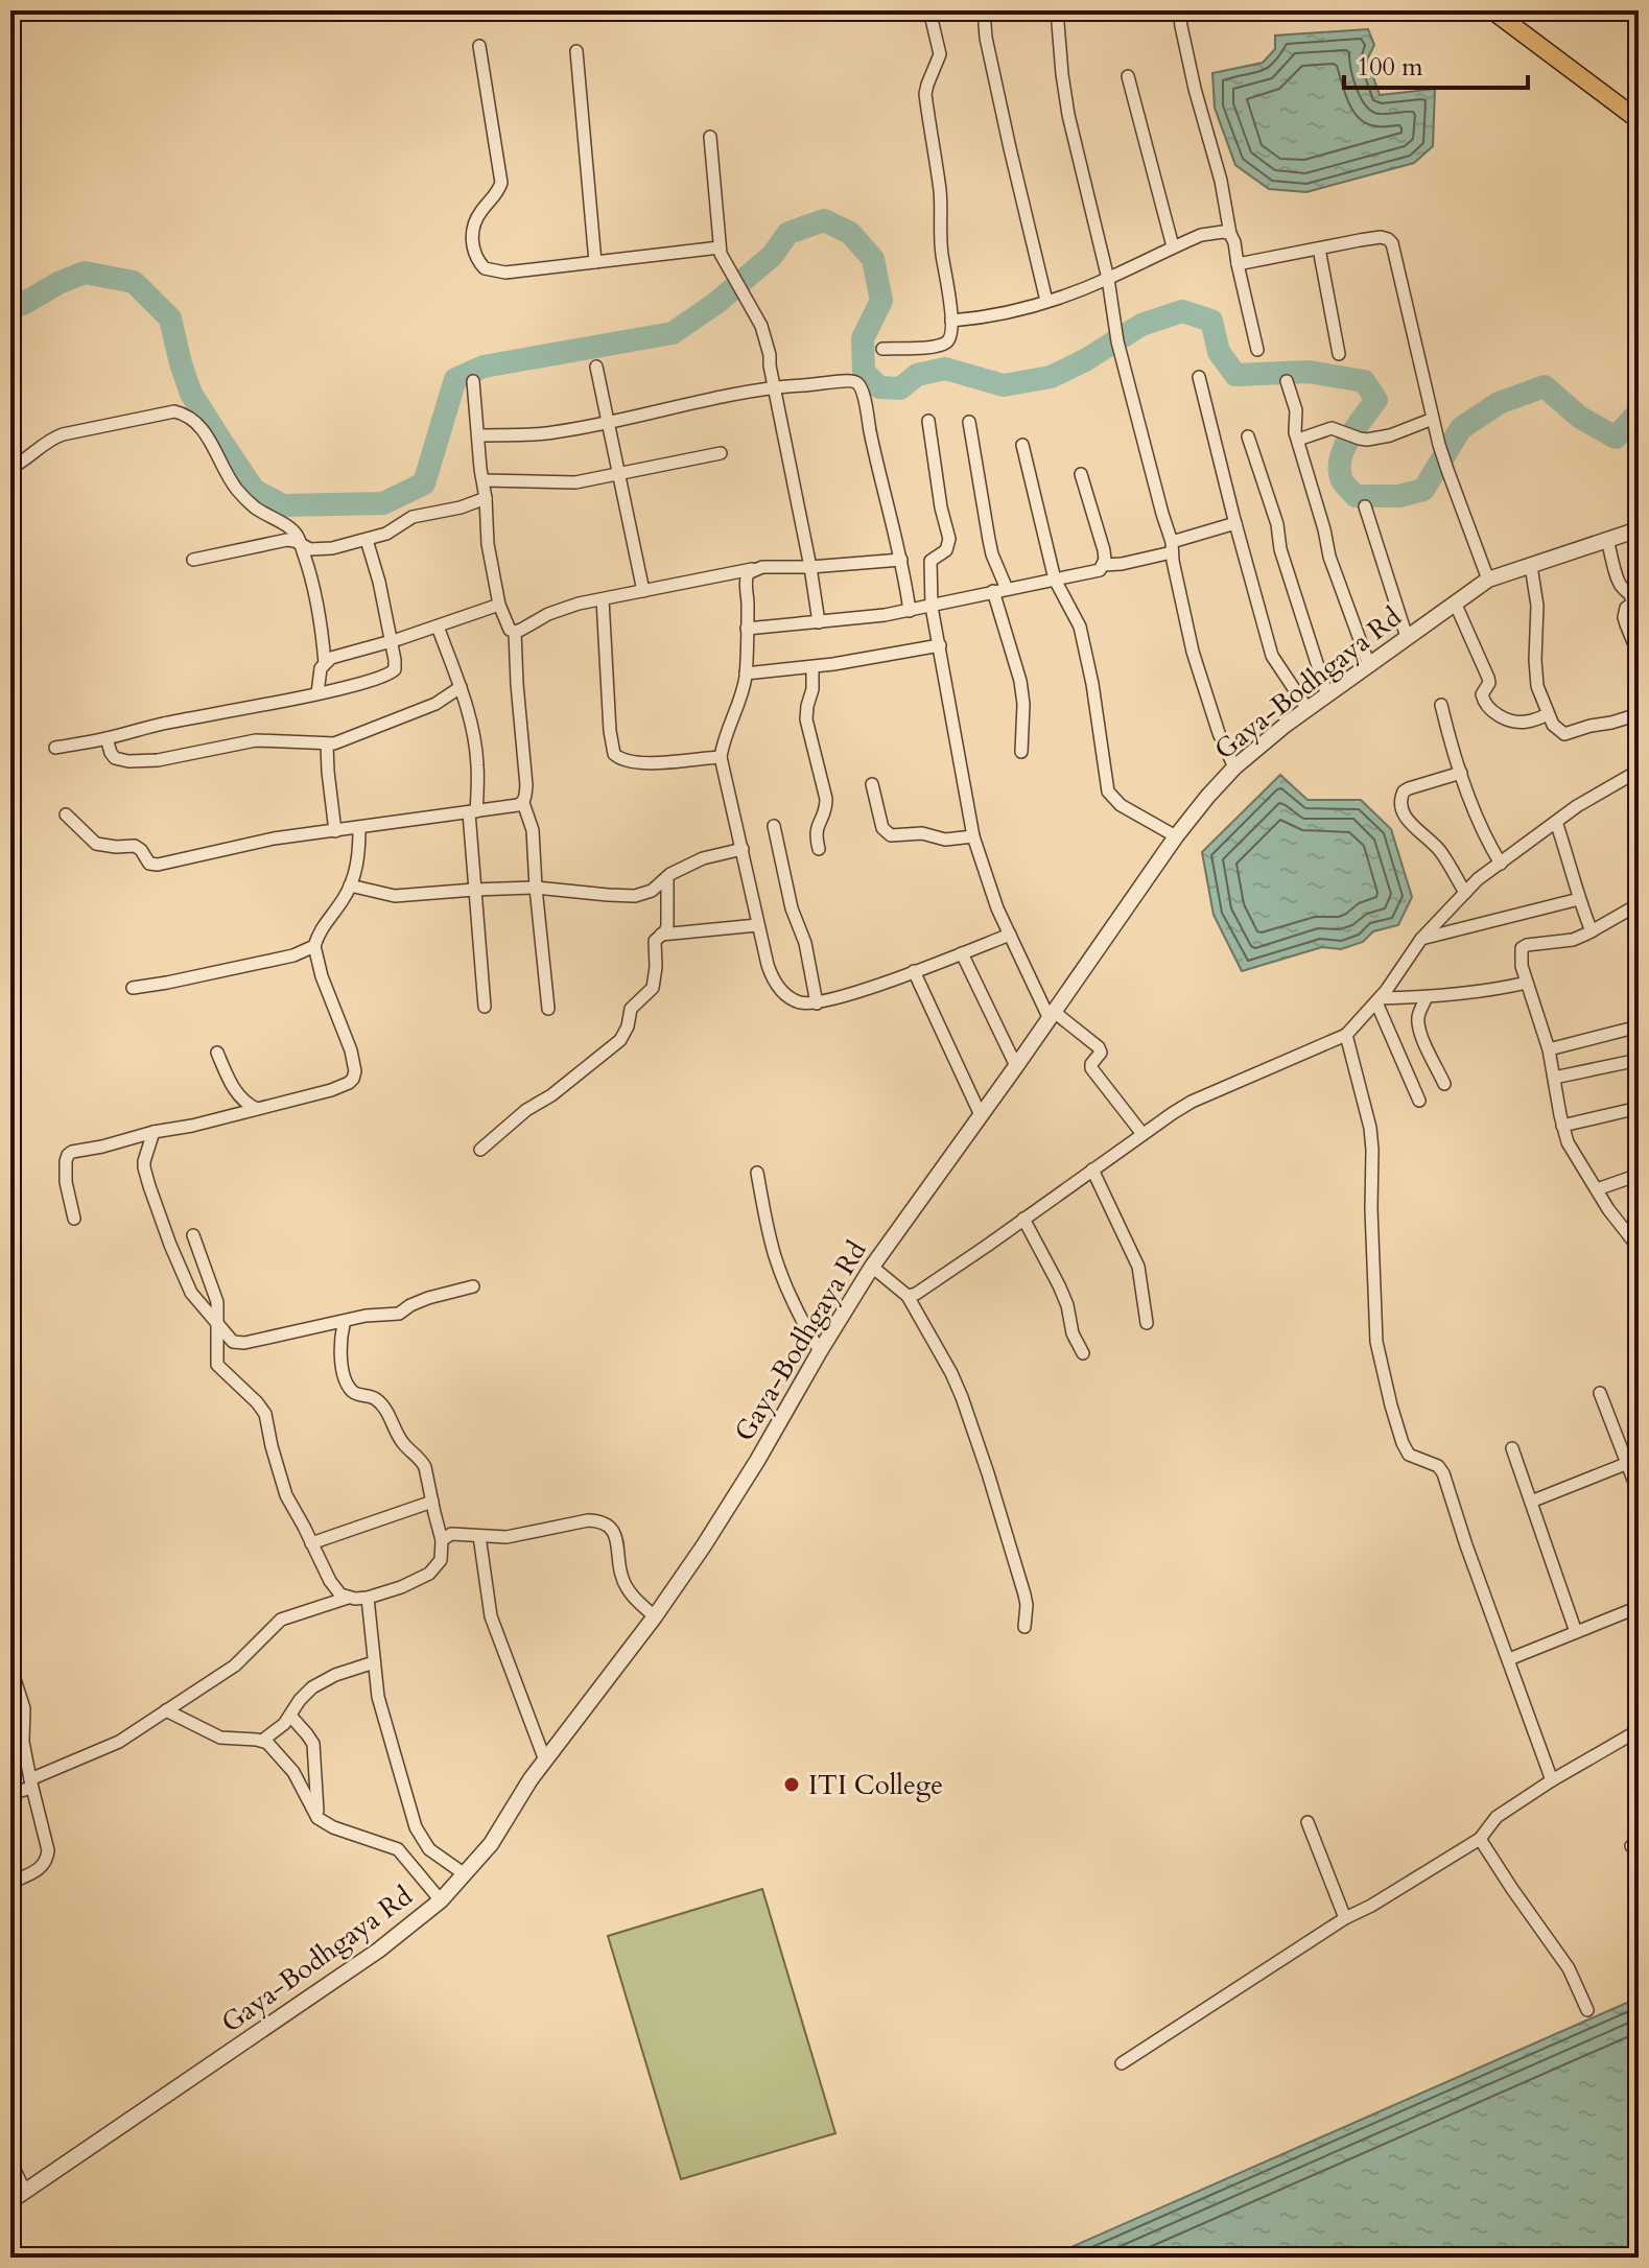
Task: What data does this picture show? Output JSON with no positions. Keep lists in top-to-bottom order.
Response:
{
  "streets": {
    "street": ["Gaya-Bodhgaya Rd"]
  },
  "places": ["ITI College"],
  "scale_bar": "100 m"
}
